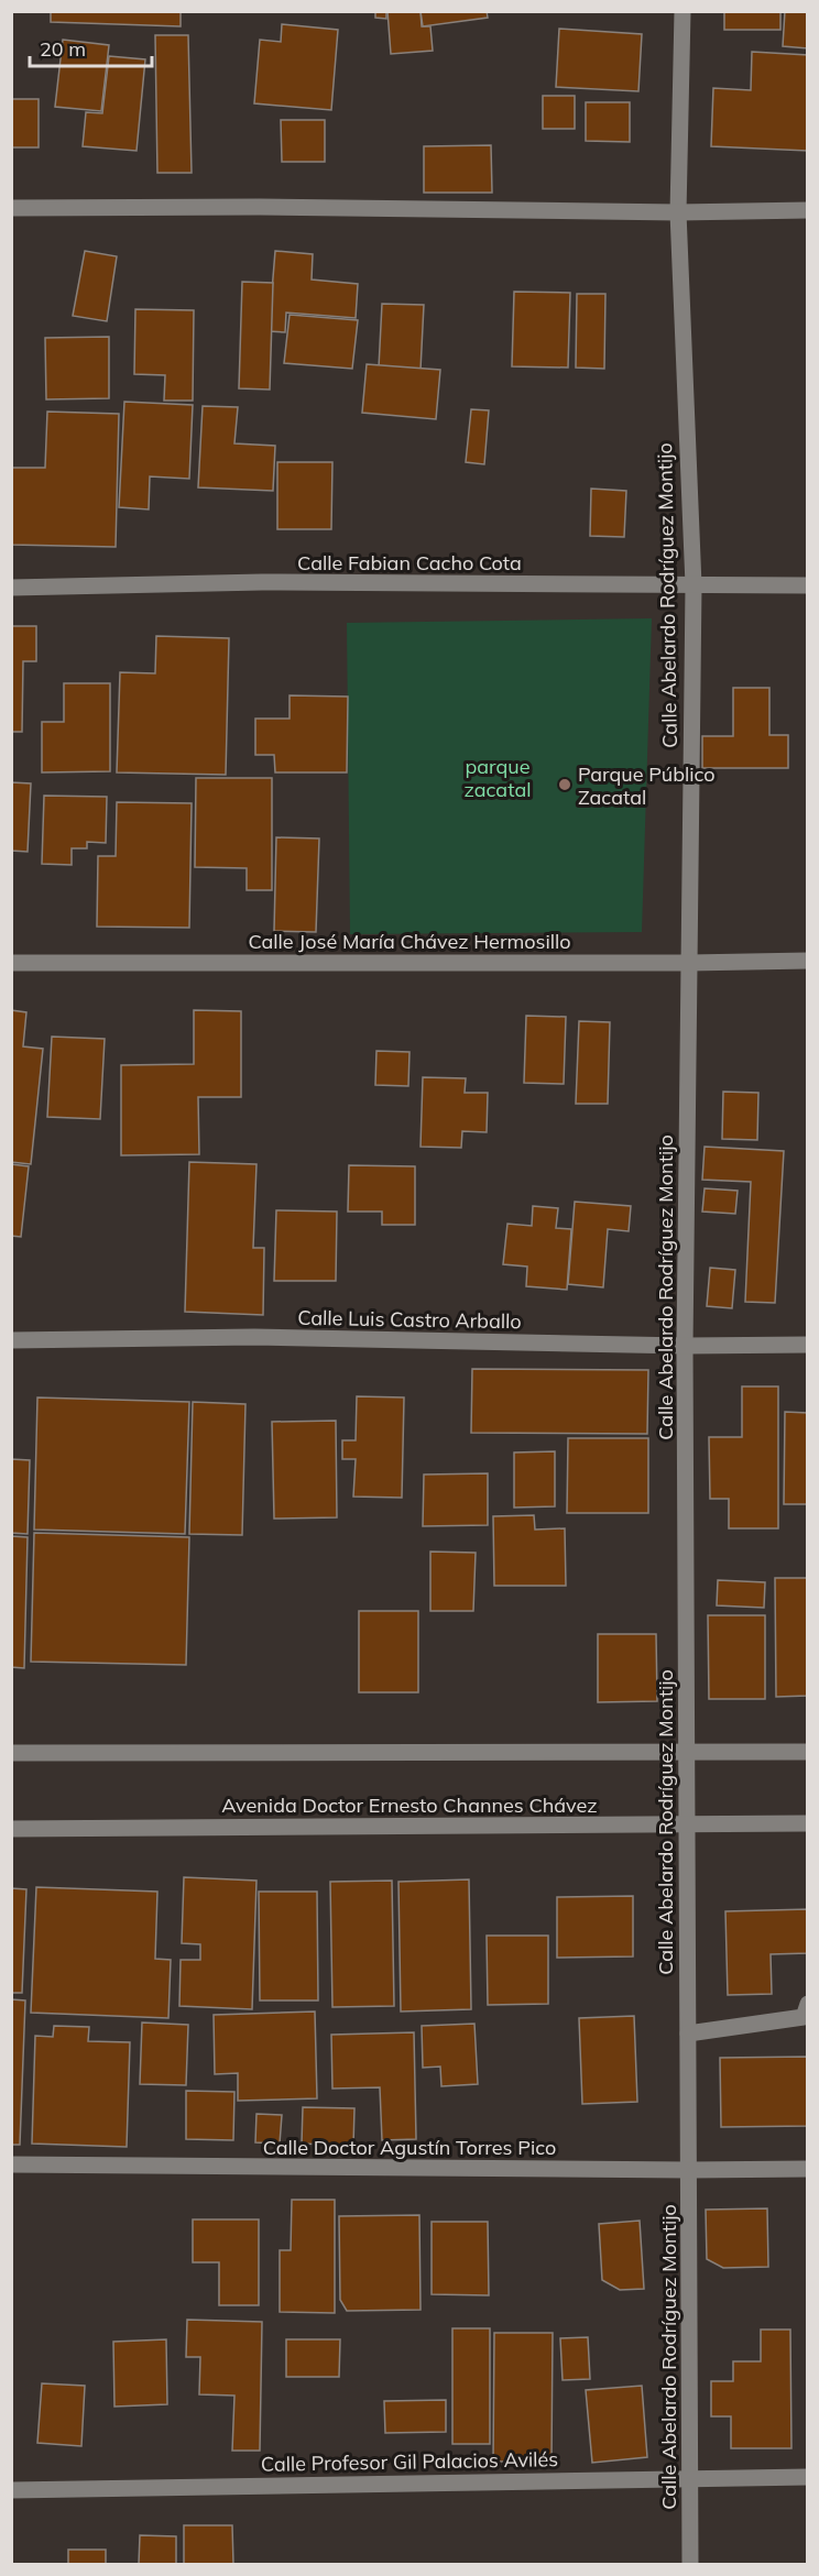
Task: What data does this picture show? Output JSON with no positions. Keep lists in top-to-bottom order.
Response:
{
  "streets": {
    "street": [
      "Calle Fabian Cacho Cota",
      "Calle Abelardo Rodríguez Montijo",
      "Calle José María Chávez Hermosillo",
      "Calle Luis Castro Arballo",
      "Avenida Doctor Ernesto Channes Chávez",
      "Calle Doctor Agustín Torres Pico",
      "Calle Profesor Gil Palacios Avilés"
    ]
  },
  "crossings": [
    ["Calle Fabian Cacho Cota", "Calle Abelardo Rodríguez Montijo"],
    ["Calle Abelardo Rodríguez Montijo", "Calle José María Chávez Hermosillo"],
    ["Calle Abelardo Rodríguez Montijo", "Calle Luis Castro Arballo"],
    ["Calle Abelardo Rodríguez Montijo", "Avenida Doctor Ernesto Channes Chávez"],
    ["Calle Abelardo Rodríguez Montijo", "Calle Doctor Agustín Torres Pico"],
    ["Calle Abelardo Rodríguez Montijo", "Calle Profesor Gil Palacios Avilés"]
  ],
  "parks": ["parque zacatal"],
  "places": ["Parque Público Zacatal"],
  "scale_bar": "20 m"
}
